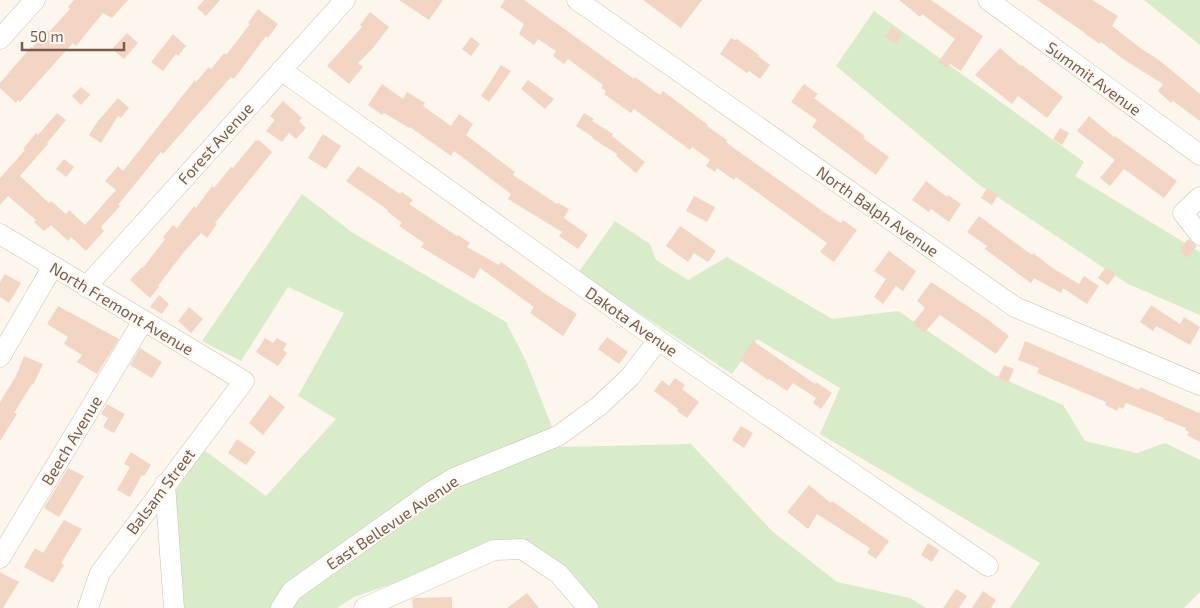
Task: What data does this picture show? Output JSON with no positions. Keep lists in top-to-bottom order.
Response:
{
  "streets": {
    "street": [
      "Summit Avenue",
      "Forest Avenue",
      "North Balph Avenue",
      "North Fremont Avenue",
      "Dakota Avenue",
      "Beech Avenue",
      "Balsam Street",
      "East Bellevue Avenue"
    ]
  },
  "crossings": [
    ["Forest Avenue", "North Fremont Avenue"],
    ["Forest Avenue", "Dakota Avenue"],
    ["North Fremont Avenue", "Beech Avenue"],
    ["North Fremont Avenue", "Balsam Street"],
    ["Dakota Avenue", "East Bellevue Avenue"]
  ],
  "scale_bar": "50 m"
}
